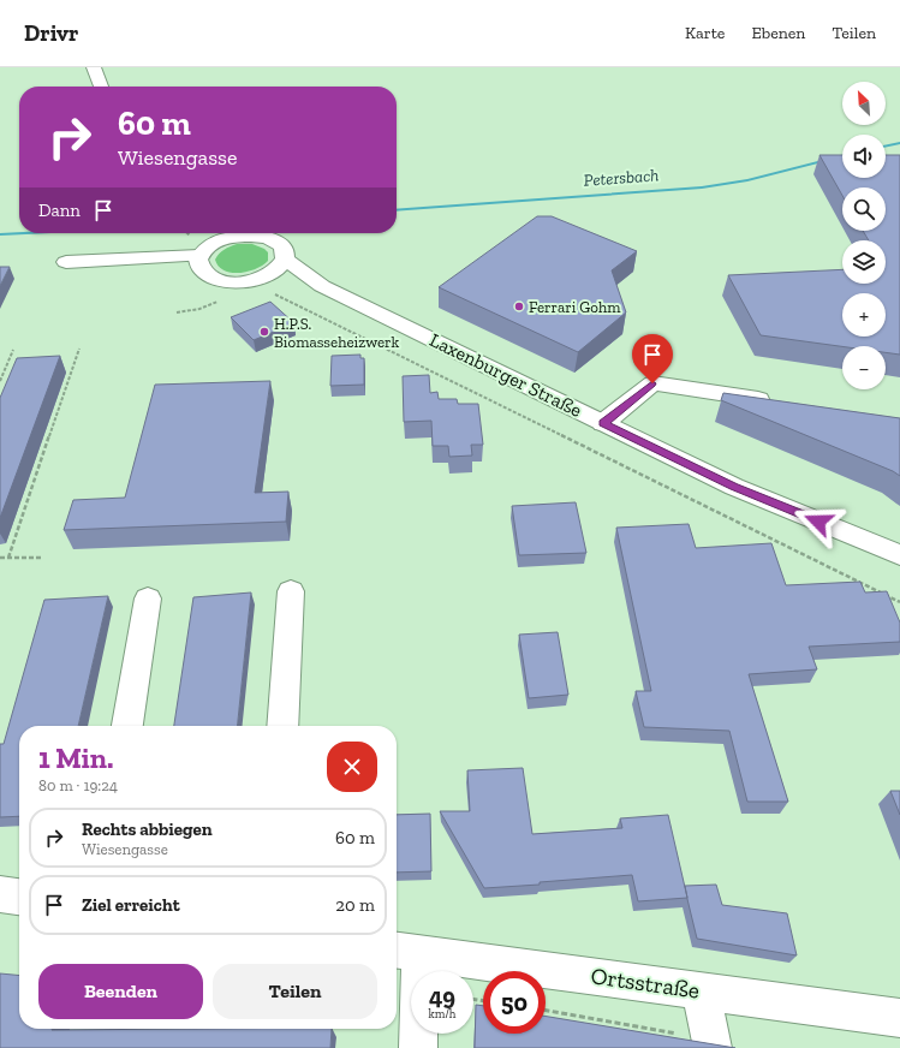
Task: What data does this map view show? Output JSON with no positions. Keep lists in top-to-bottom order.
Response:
{
  "streets": {
    "main road": ["Laxenburger Straße", "Ortsstraße"]
  },
  "water": ["Petersbach"],
  "places": ["Ferrari Gohm", "H.P.S. Biomasseheizwerk"],
  "north": "top left",
  "page": {
    "header": "Drivr",
    "nav": ["Karte", "Ebenen", "Teilen"],
    "map_buttons": ["+", "−"],
    "turn": ["60 m", "Wiesengasse"],
    "then": "Dann",
    "heading": ["1 Min.", "80 m · 19:24"],
    "list": [
      {
        "name": "Rechts abbiegen",
        "note": "Wiesengasse",
        "value": "60 m"
      },
      {
        "name": "Ziel erreicht",
        "value": "20 m"
      }
    ],
    "buttons": ["Beenden", "Teilen"],
    "speed": "49 km/h",
    "limit": "50"
  }
}
